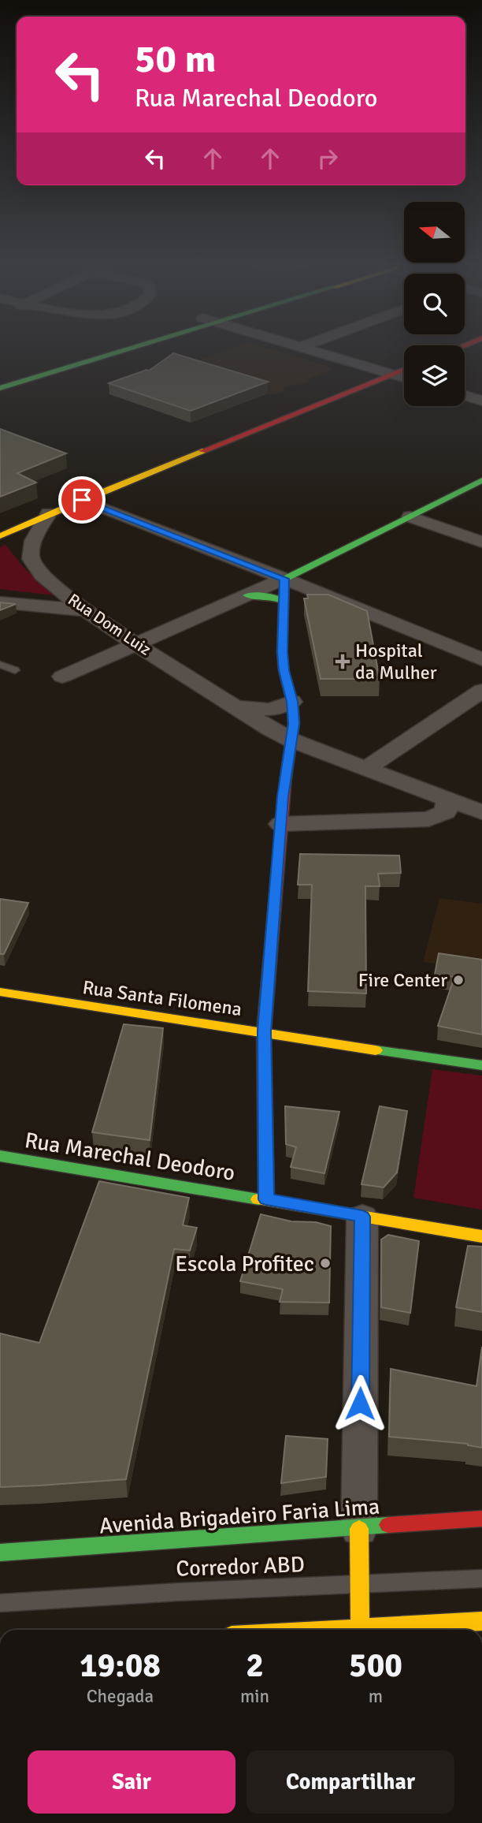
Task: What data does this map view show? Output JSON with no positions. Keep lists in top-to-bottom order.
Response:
{
  "streets": {
    "street": [
      "Rua Dom Luiz",
      "Rua Santa Filomena",
      "Rua Marechal Deodoro",
      "Avenida Brigadeiro Faria Lima"
    ],
    "lane": ["Corredor ABD"]
  },
  "places": {
    "health": ["Hospital da Mulher"],
    "other": ["Fire Center", "Escola Profitec"]
  },
  "north": "left",
  "page": {
    "turn": ["50 m", "Rua Marechal Deodoro"],
    "eta": [
      "19:08",
      "Chegada",
      "2",
      "min",
      "500",
      "m"
    ],
    "buttons": ["Sair", "Compartilhar"]
  }
}
